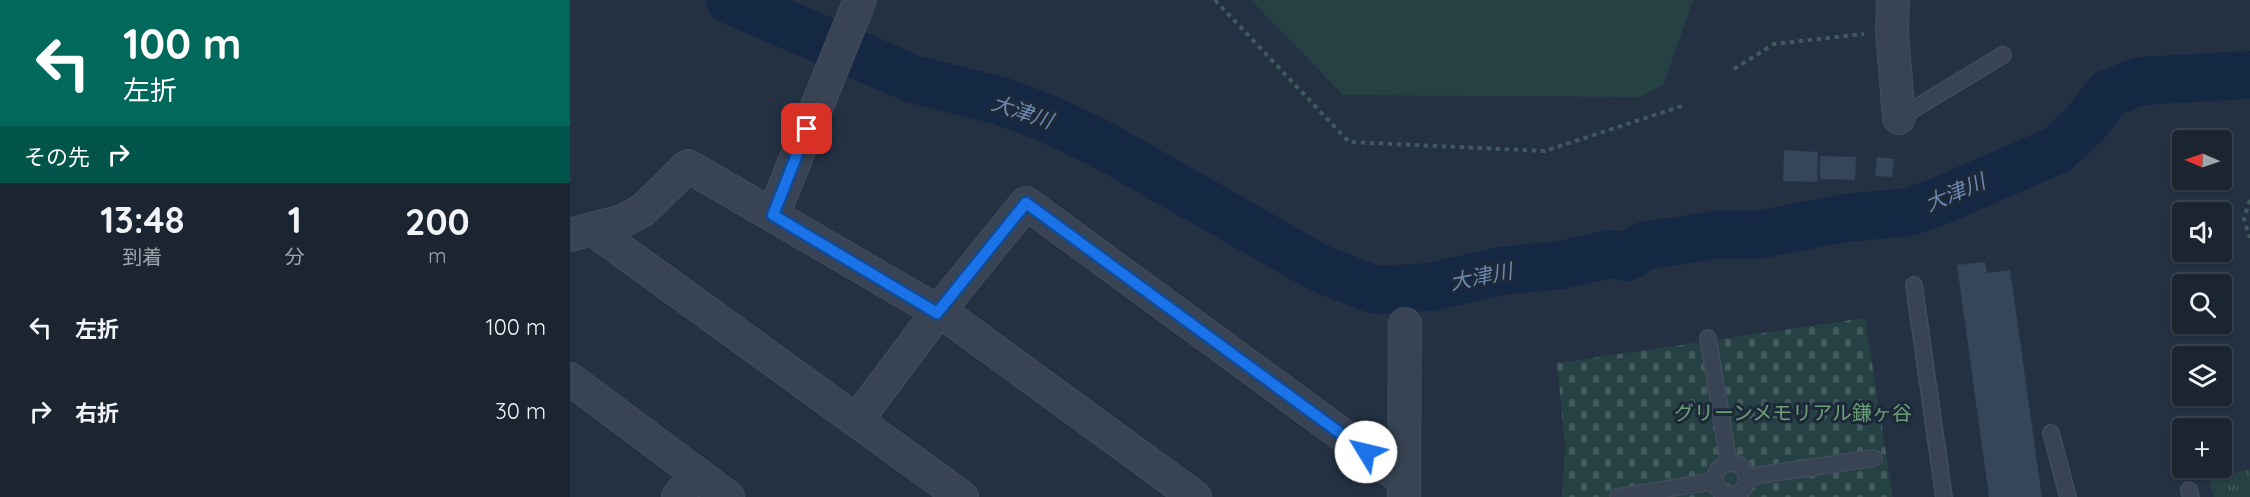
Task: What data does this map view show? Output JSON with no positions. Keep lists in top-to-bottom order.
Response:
{
  "water": ["大津川"],
  "parks": ["グリーンメモリアル鎌ヶ谷"],
  "north": "left",
  "page": {
    "turn": ["100 m", "左折"],
    "then": "その先",
    "map_buttons": "+",
    "eta": [
      "13:48",
      "到着",
      "1",
      "分",
      "200",
      "m"
    ],
    "list": [
      {
        "name": "左折",
        "value": "100 m"
      },
      {
        "name": "右折",
        "value": "30 m"
      }
    ]
  }
}
